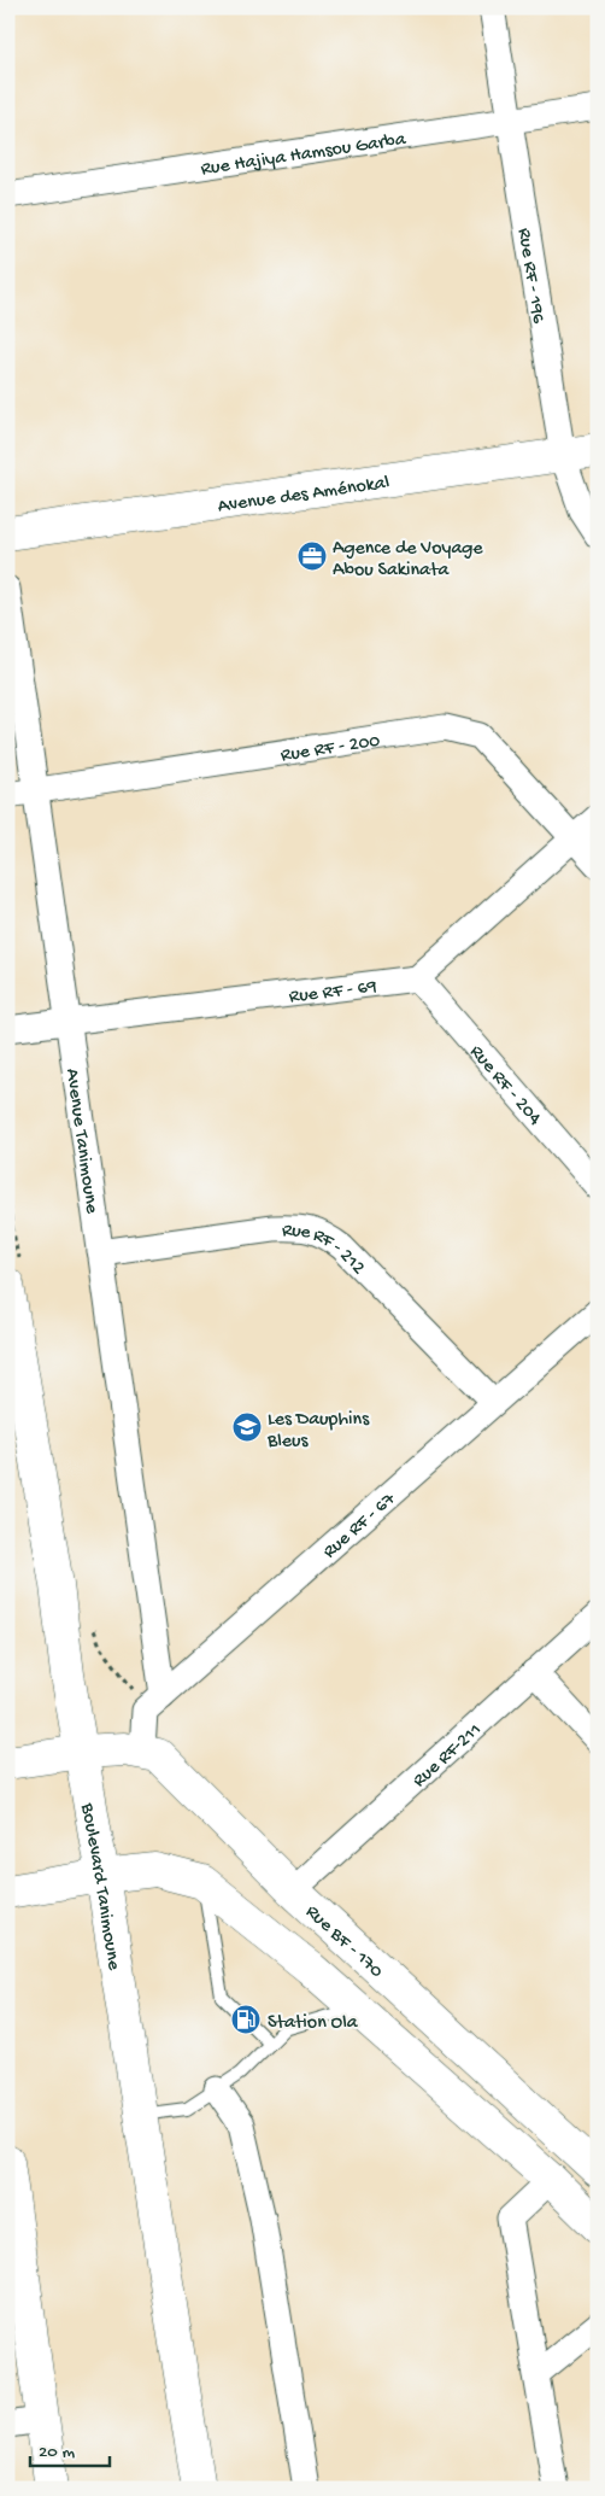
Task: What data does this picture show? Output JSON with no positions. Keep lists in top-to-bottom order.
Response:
{
  "streets": {
    "main road": ["Avenue des Aménokal", "Boulevard Tanimoune", "Rue BF - 170"],
    "street": [
      "Rue Hajiya Hamsou Garba",
      "Rue RF - 196",
      "Rue RF - 200",
      "Rue RF - 69",
      "Rue RF - 204",
      "Avenue Tanimoune",
      "Rue RF - 212",
      "Rue RF - 67",
      "Rue RF-211"
    ]
  },
  "crossings": [
    ["Rue Hajiya Hamsou Garba", "Rue RF - 196"],
    ["Rue RF - 196", "Avenue des Aménokal"],
    ["Rue RF - 200", "Avenue Tanimoune"],
    ["Rue RF - 69", "Rue RF - 204"],
    ["Rue RF - 69", "Avenue Tanimoune"],
    ["Avenue Tanimoune", "Rue RF - 212"],
    ["Avenue Tanimoune", "Rue RF - 67"],
    ["Rue RF - 212", "Rue RF - 67"],
    ["Rue RF - 67", "Rue BF - 170"],
    ["Rue RF-211", "Rue BF - 170"],
    ["Boulevard Tanimoune", "Rue BF - 170"]
  ],
  "places": {
    "office": ["Agence de Voyage Abou Sakinata"],
    "school or university": ["Les Dauphins Bleus"],
    "fuel station": ["Station Ola"]
  },
  "scale_bar": "20 m"
}
